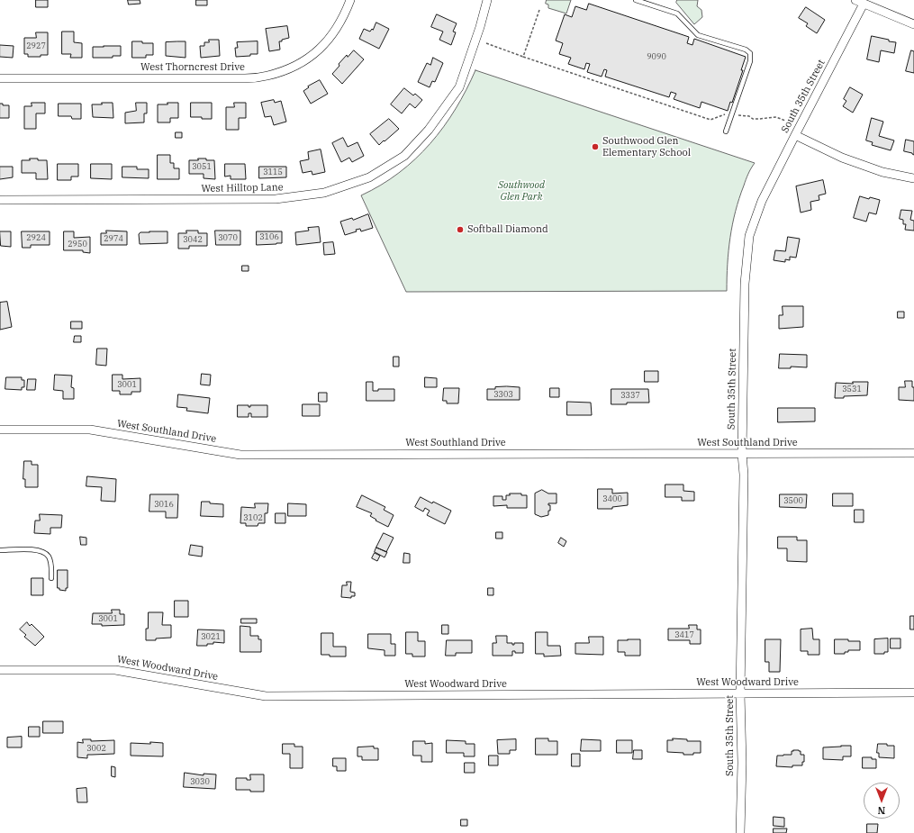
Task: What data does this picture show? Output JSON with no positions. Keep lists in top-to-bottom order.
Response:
{
  "streets": {
    "street": [
      "West Thorncrest Drive",
      "South 35th Street",
      "West Hilltop Lane",
      "West Southland Drive",
      "West Woodward Drive"
    ]
  },
  "crossings": [
    ["South 35th Street", "West Southland Drive"],
    ["South 35th Street", "West Woodward Drive"]
  ],
  "parks": ["Southwood Glen Park"],
  "places": ["Southwood Glen Elementary School", "Softball Diamond"],
  "house_numbers": [
    "2927",
    "9090",
    "3051",
    "3115",
    "3106",
    "2924",
    "3070",
    "2974",
    "3042",
    "2950",
    "3001",
    "3531",
    "3303",
    "3337",
    "3400",
    "3500",
    "3016",
    "3102",
    "3001",
    "3417",
    "3021",
    "3002",
    "3030"
  ],
  "north": "bottom"
}
